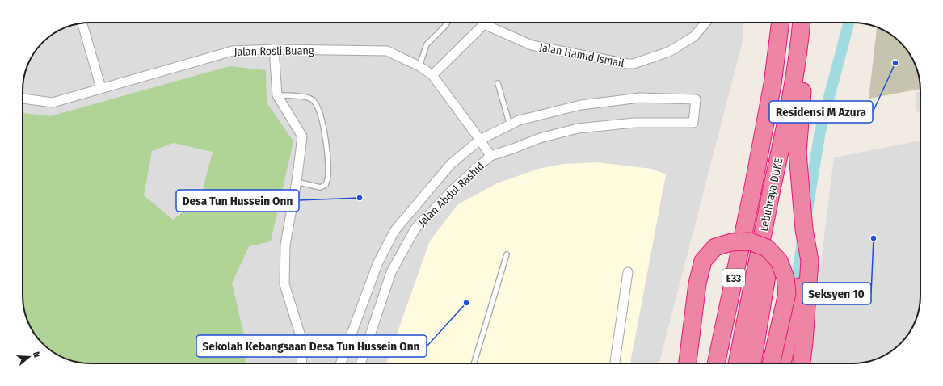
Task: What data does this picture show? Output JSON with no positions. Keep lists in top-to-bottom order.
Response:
{
  "streets": {
    "highway": ["Lebuhraya DUKE", "E33"],
    "street": ["Jalan Rosli Buang", "Jalan Hamid Ismail", "Jalan Abdul Rashid"]
  },
  "crossings": [
    ["Jalan Rosli Buang", "Jalan Abdul Rashid"]
  ],
  "places": [
    "Residensi M Azura",
    "Desa Tun Hussein Onn",
    "Seksyen 10",
    "Sekolah Kebangsaan Desa Tun Hussein Onn"
  ],
  "north": "right"
}
